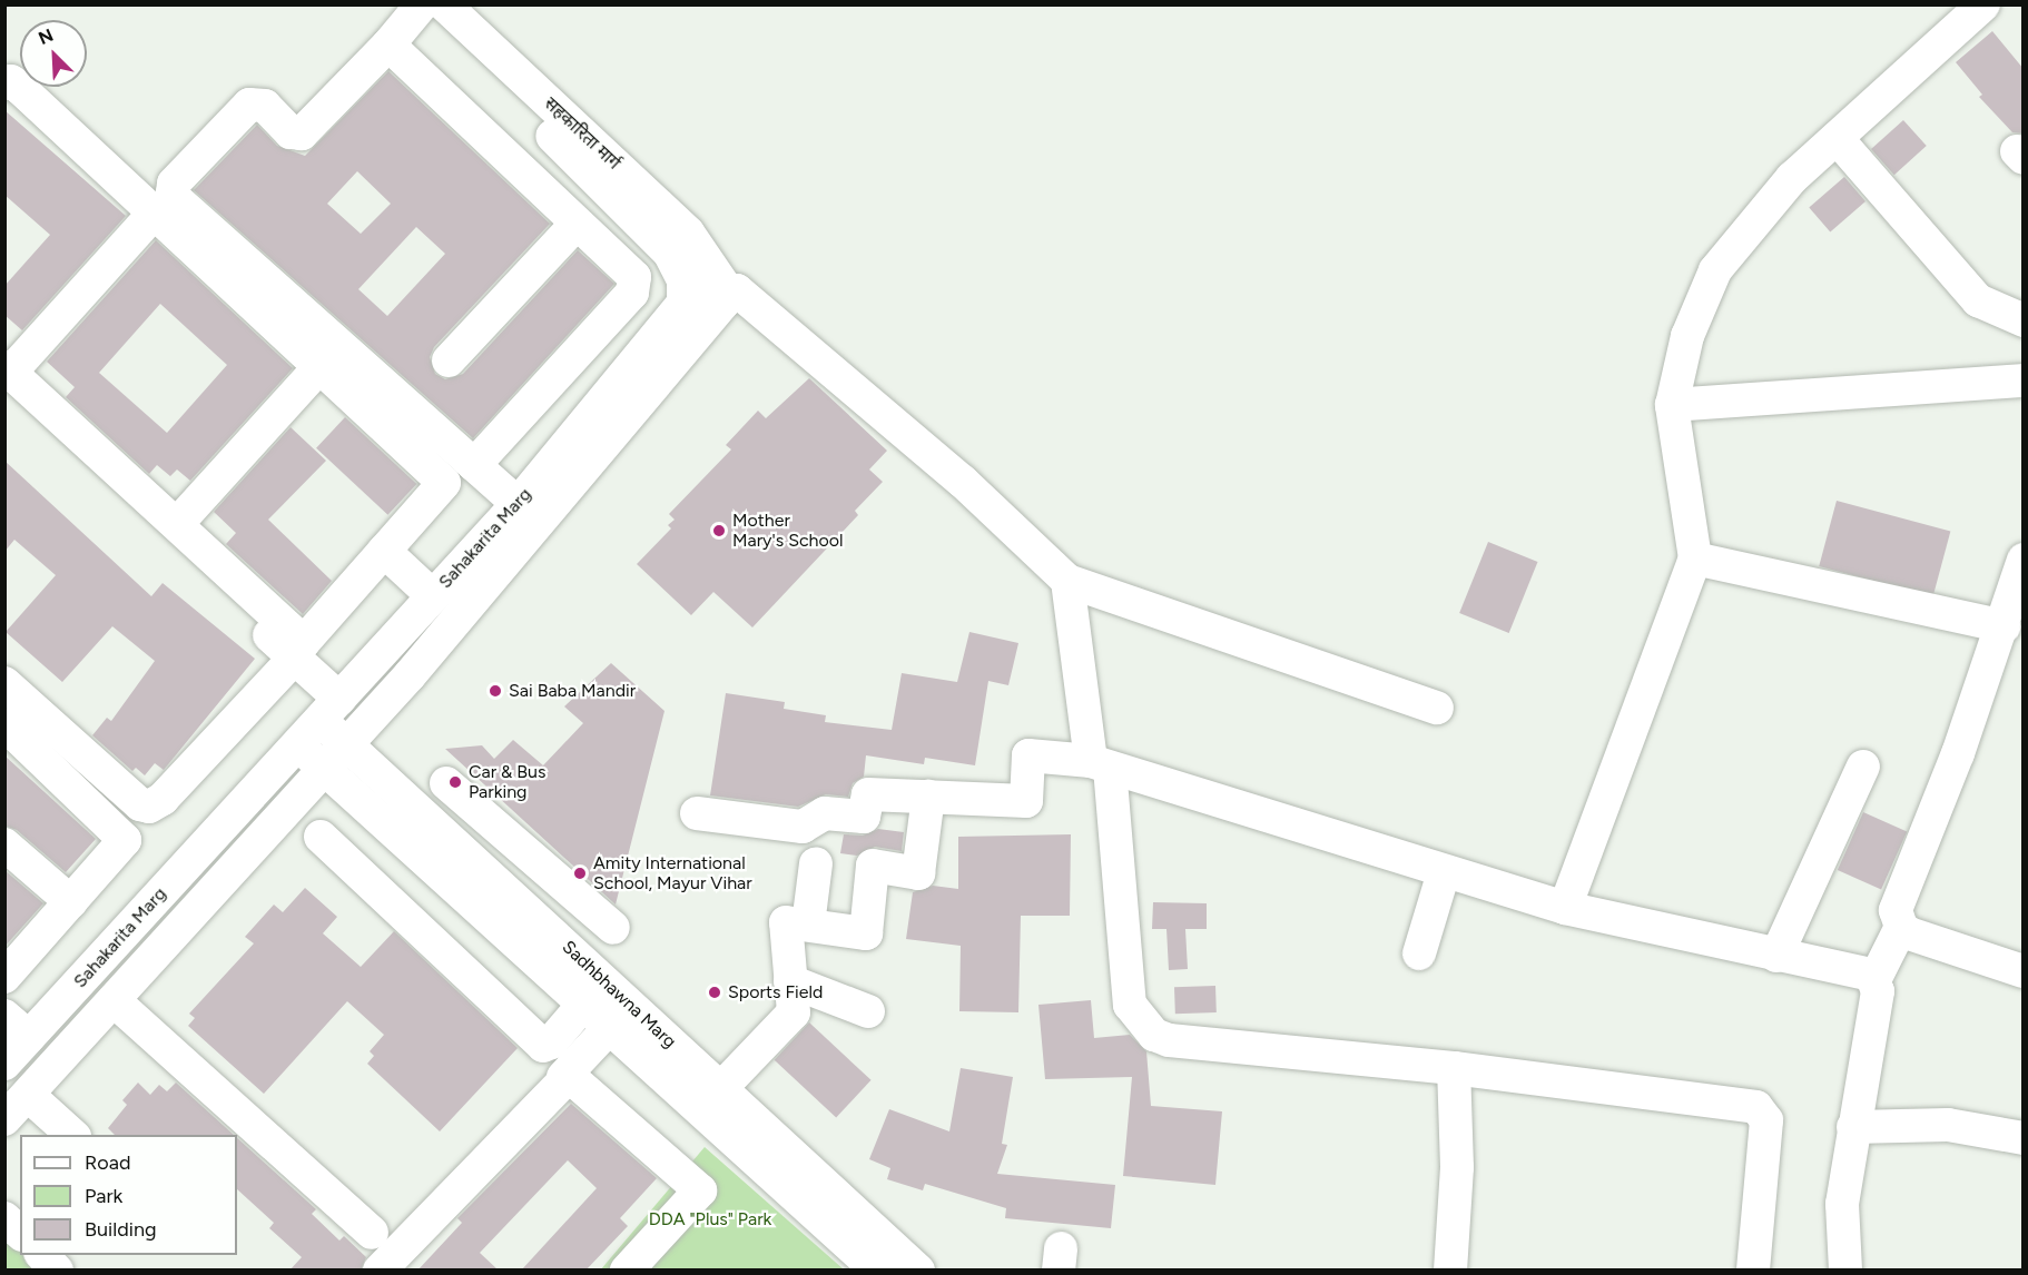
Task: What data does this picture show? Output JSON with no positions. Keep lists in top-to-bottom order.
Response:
{
  "streets": {
    "street": ["सहकारिता मार्ग", "Sahakarita Marg", "Sadhbhawna Marg"]
  },
  "crossings": [
    ["सहकारिता मार्ग", "Sahakarita Marg"],
    ["Sahakarita Marg", "Sadhbhawna Marg"]
  ],
  "parks": ["DDA \"Plus\" Park"],
  "places": [
    "Mother Mary's School",
    "Sai Baba Mandir",
    "Car & Bus Parking",
    "Amity International School, Mayur Vihar",
    "Sports Field"
  ],
  "legend": ["Road", "Park", "Building"],
  "north": "top left"
}
